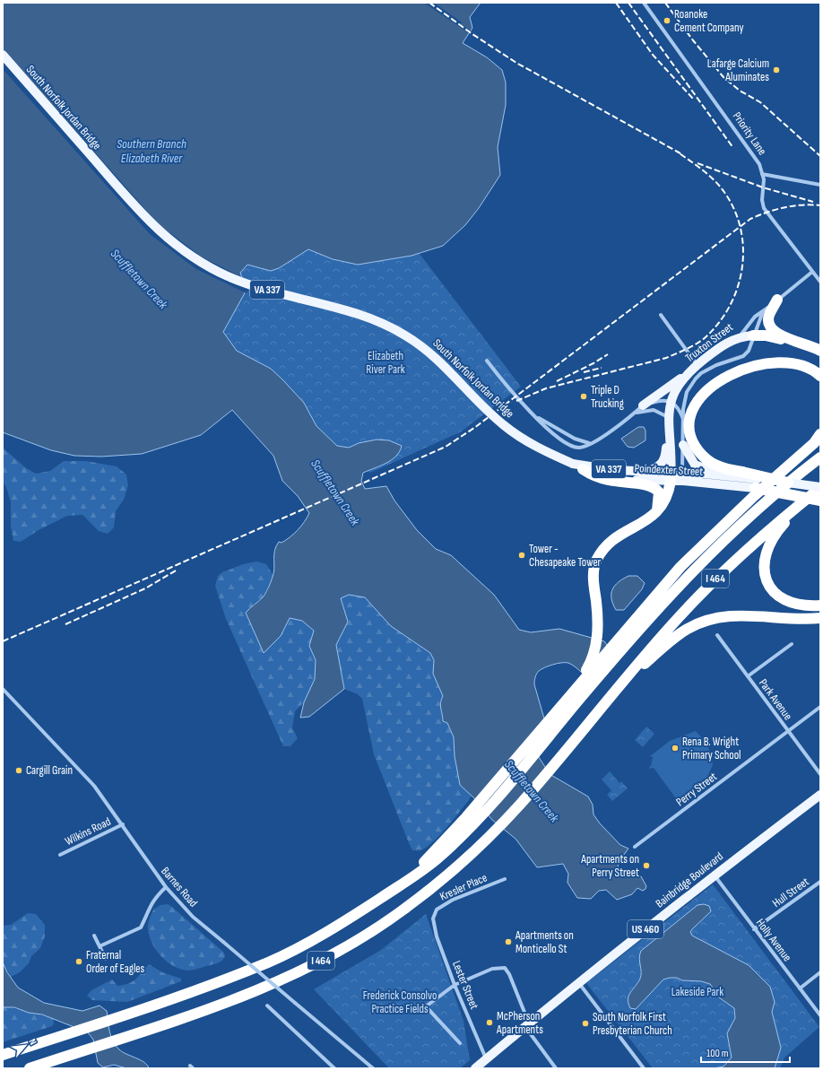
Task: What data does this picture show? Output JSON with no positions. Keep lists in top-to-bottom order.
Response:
{
  "streets": {
    "highway": ["I 464"],
    "main road": [
      "South Norfolk Jordan Bridge",
      "VA 337",
      "Truxton Street",
      "Poindexter Street",
      "Bainbridge Boulevard",
      "US 460"
    ],
    "street": [
      "Priority Lane",
      "Park Avenue",
      "Perry Street",
      "Wilkins Road",
      "Barnes Road",
      "Kresler Place",
      "Hull Street",
      "Holly Avenue",
      "Lester Street"
    ]
  },
  "crossings": [
    ["South Norfolk Jordan Bridge", "Poindexter Street"],
    ["Priority Lane", "Truxton Street"],
    ["Truxton Street", "Poindexter Street"],
    ["Poindexter Street", "I 464"],
    ["Park Avenue", "Perry Street"],
    ["Wilkins Road", "Barnes Road"],
    ["Bainbridge Boulevard", "Holly Avenue"],
    ["Bainbridge Boulevard", "Lester Street"],
    ["Kresler Place", "Lester Street"],
    ["Hull Street", "Holly Avenue"]
  ],
  "water": ["Southern Branch Elizabeth River", "Scuffletown Creek"],
  "parks": ["Elizabeth River Park", "Lakeside Park", "Frederick Consolvo Practice Fields"],
  "places": [
    "Roanoke Cement Company",
    "Lafarge Calcium Aluminates",
    "Triple D Trucking",
    "Tower - Chesapeake Tower",
    "Rena B. Wright Primary School",
    "Cargill Grain",
    "Apartments on Perry Street",
    "Apartments on Monticello St",
    "Fraternal Order of Eagles",
    "McPherson Apartments",
    "South Norfolk First Presbyterian Church"
  ],
  "scale_bar": "100 m",
  "north": "top right"
}
